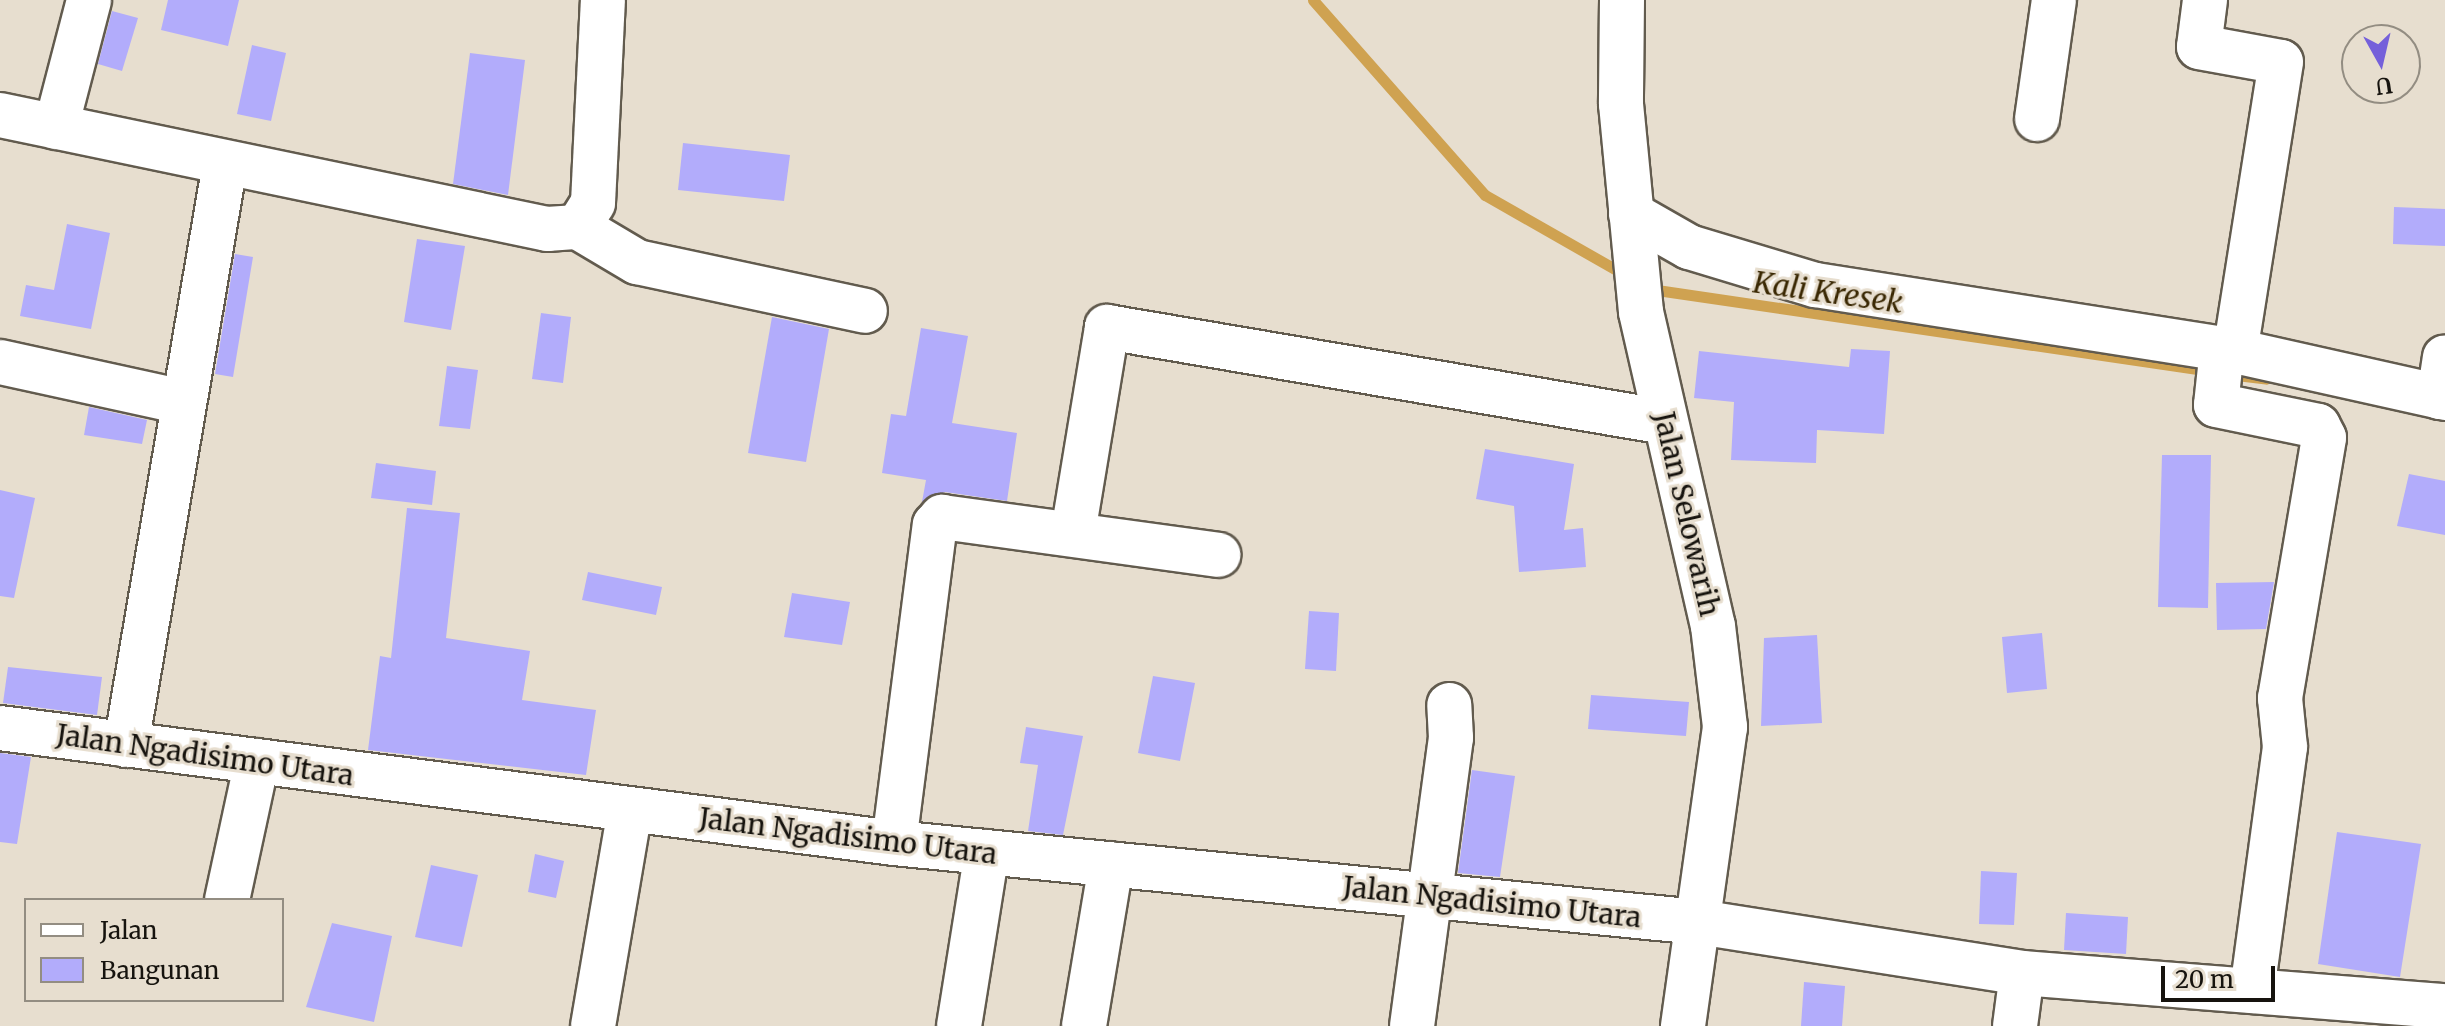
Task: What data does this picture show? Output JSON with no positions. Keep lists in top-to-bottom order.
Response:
{
  "streets": {
    "street": ["Jalan Selowarih", "Jalan Ngadisimo Utara"]
  },
  "crossings": [
    ["Jalan Selowarih", "Jalan Ngadisimo Utara"]
  ],
  "water": ["Kali Kresek"],
  "legend": ["Jalan", "Bangunan"],
  "scale_bar": "20 m",
  "north": "bottom"
}
